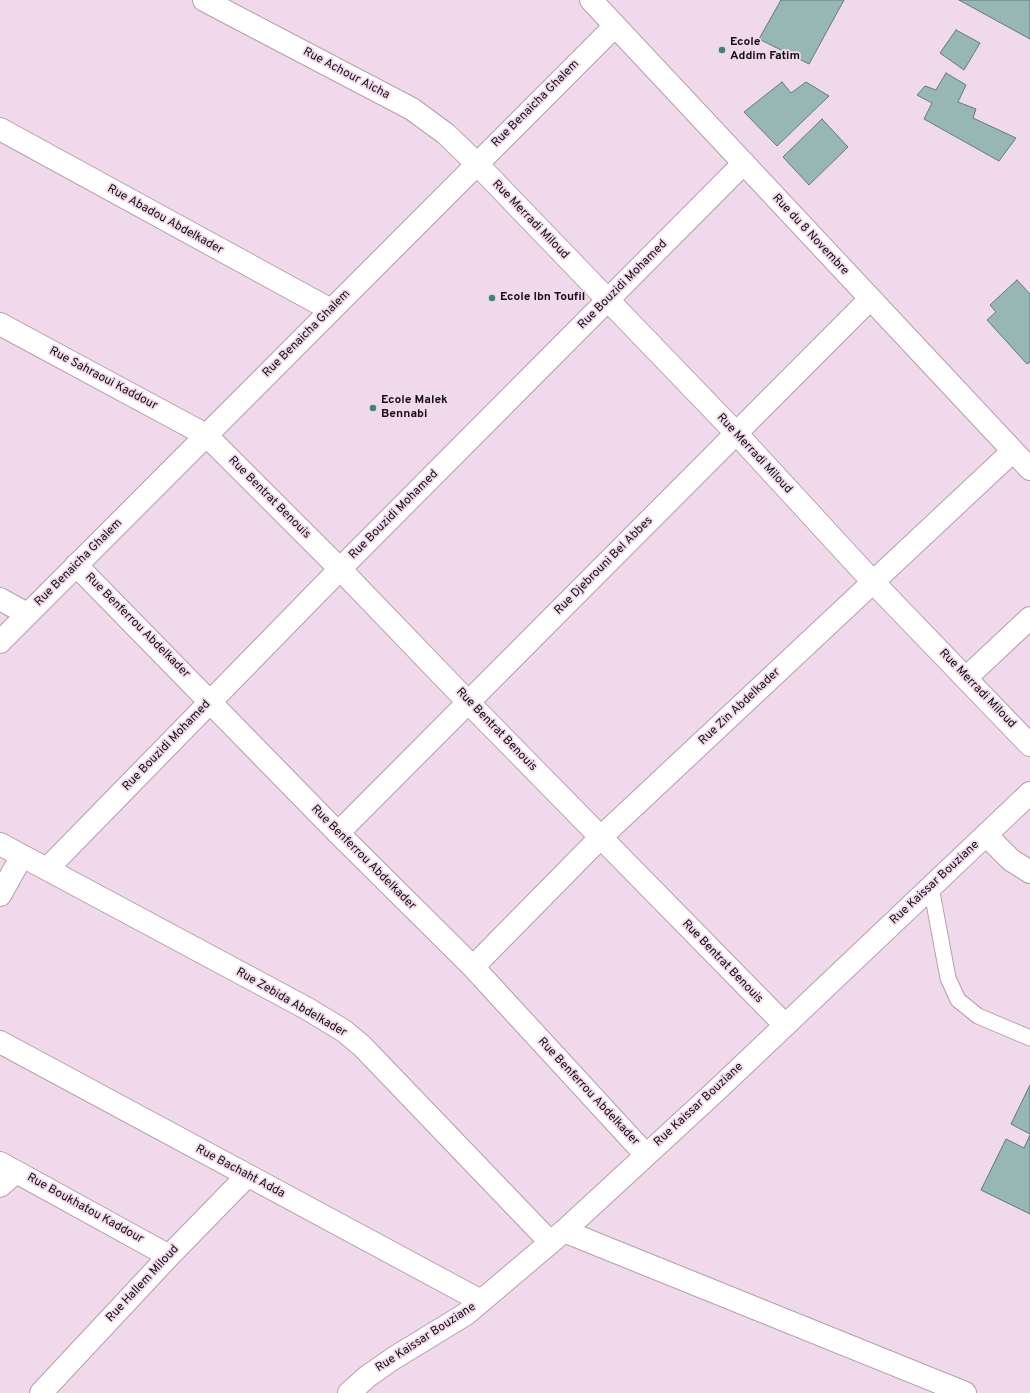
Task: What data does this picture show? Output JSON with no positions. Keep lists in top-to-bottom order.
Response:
{
  "streets": {
    "street": [
      "Rue Achour Aicha",
      "Rue Benaicha Ghalem",
      "Rue Abadou Abdelkader",
      "Rue Merradi Miloud",
      "Rue du 8 Novembre",
      "Rue Bouzidi Mohamed",
      "Rue Sahraoui Kaddour",
      "Rue Bentrat Benouis",
      "Rue Djebrouni Bel Abbes",
      "Rue Benferrou Abdelkader",
      "Rue Zin Abdelkader",
      "Rue Kaissar Bouziane",
      "Rue Zebida Abdelkader",
      "Rue Bachaht Adda",
      "Rue Boukhatou Kaddour",
      "Rue Hallem Miloud"
    ]
  },
  "crossings": [
    ["Rue Achour Aicha", "Rue Benaicha Ghalem"],
    ["Rue Achour Aicha", "Rue Merradi Miloud"],
    ["Rue Benaicha Ghalem", "Rue Abadou Abdelkader"],
    ["Rue Benaicha Ghalem", "Rue Merradi Miloud"],
    ["Rue Benaicha Ghalem", "Rue du 8 Novembre"],
    ["Rue Benaicha Ghalem", "Rue Sahraoui Kaddour"],
    ["Rue Benaicha Ghalem", "Rue Bentrat Benouis"],
    ["Rue Benaicha Ghalem", "Rue Benferrou Abdelkader"],
    ["Rue Merradi Miloud", "Rue Bouzidi Mohamed"],
    ["Rue Merradi Miloud", "Rue Djebrouni Bel Abbes"],
    ["Rue Merradi Miloud", "Rue Zin Abdelkader"],
    ["Rue du 8 Novembre", "Rue Bouzidi Mohamed"],
    ["Rue du 8 Novembre", "Rue Djebrouni Bel Abbes"],
    ["Rue du 8 Novembre", "Rue Zin Abdelkader"],
    ["Rue Bouzidi Mohamed", "Rue Bentrat Benouis"],
    ["Rue Bouzidi Mohamed", "Rue Benferrou Abdelkader"],
    ["Rue Bouzidi Mohamed", "Rue Zebida Abdelkader"],
    ["Rue Sahraoui Kaddour", "Rue Bentrat Benouis"],
    ["Rue Bentrat Benouis", "Rue Djebrouni Bel Abbes"],
    ["Rue Bentrat Benouis", "Rue Zin Abdelkader"],
    ["Rue Bentrat Benouis", "Rue Kaissar Bouziane"],
    ["Rue Djebrouni Bel Abbes", "Rue Benferrou Abdelkader"],
    ["Rue Benferrou Abdelkader", "Rue Zin Abdelkader"],
    ["Rue Benferrou Abdelkader", "Rue Kaissar Bouziane"],
    ["Rue Kaissar Bouziane", "Rue Zebida Abdelkader"],
    ["Rue Kaissar Bouziane", "Rue Bachaht Adda"],
    ["Rue Bachaht Adda", "Rue Hallem Miloud"],
    ["Rue Boukhatou Kaddour", "Rue Hallem Miloud"]
  ],
  "places": ["Ecole Addim Fatim", "Ecole Ibn Toufil", "Ecole Malek Bennabi"]
}
